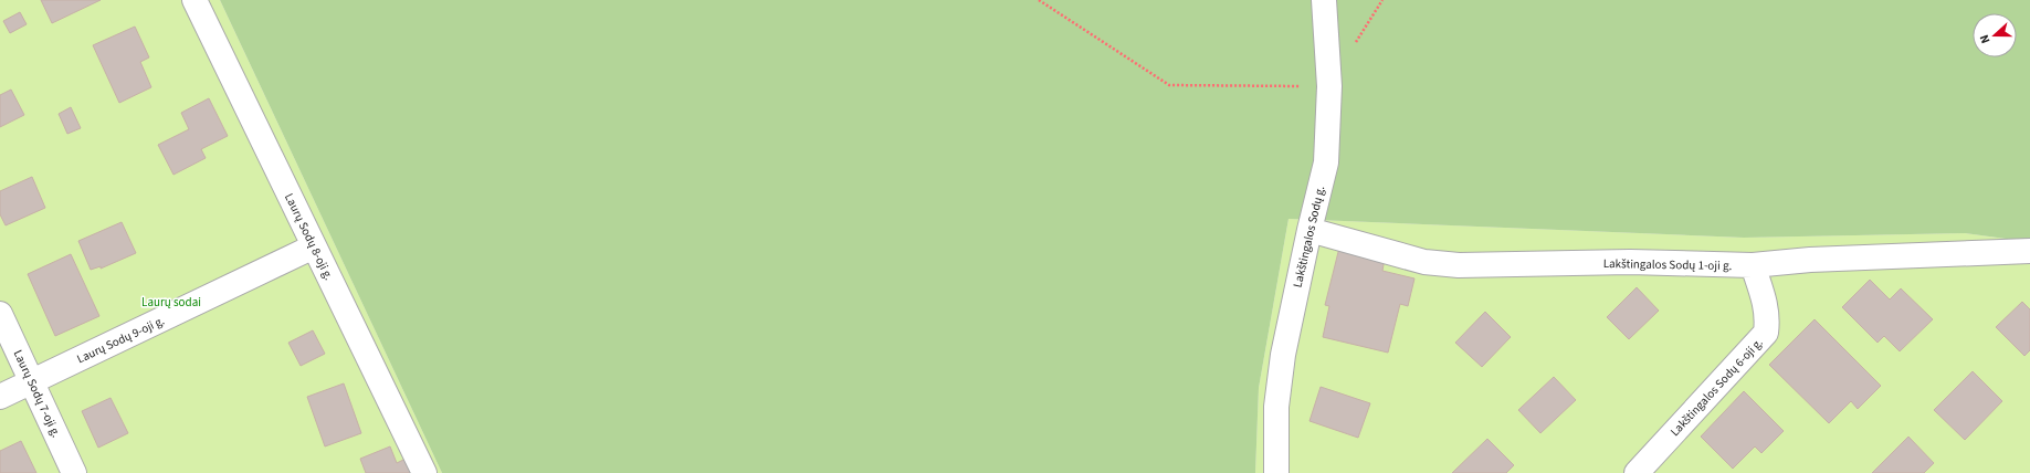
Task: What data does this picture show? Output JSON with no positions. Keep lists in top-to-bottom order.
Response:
{
  "streets": {
    "street": [
      "Laurų Sodų 8-oji g.",
      "Lakštingalos Sodų g.",
      "Lakštingalos Sodų 1-oji g.",
      "Laurų Sodų 9-oji g.",
      "Lakštingalos Sodų 6-oji g.",
      "Laurų Sodų 7-oji g."
    ]
  },
  "crossings": [
    ["Laurų Sodų 8-oji g.", "Laurų Sodų 9-oji g."],
    ["Lakštingalos Sodų g.", "Lakštingalos Sodų 1-oji g."],
    ["Lakštingalos Sodų 1-oji g.", "Lakštingalos Sodų 6-oji g."],
    ["Laurų Sodų 9-oji g.", "Laurų Sodų 7-oji g."]
  ],
  "parks": ["Laurų sodai"],
  "north": "left"
}
